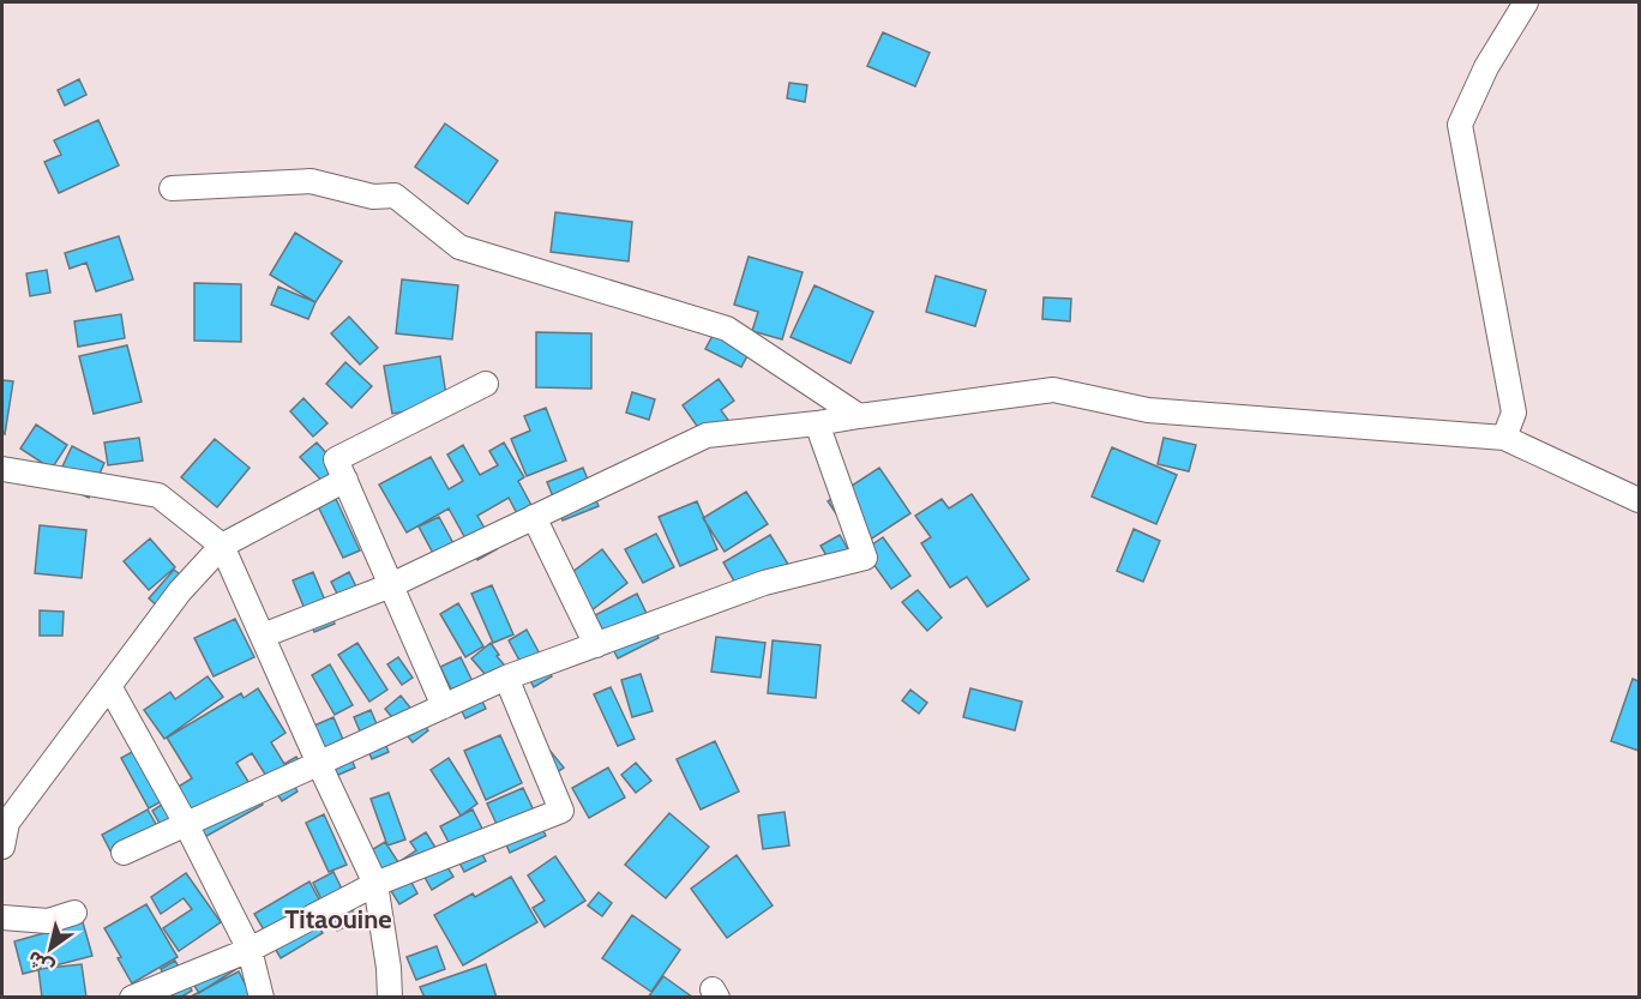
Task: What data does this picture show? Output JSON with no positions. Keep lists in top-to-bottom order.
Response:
{
  "districts": ["Titaouine"],
  "north": "bottom left"
}
